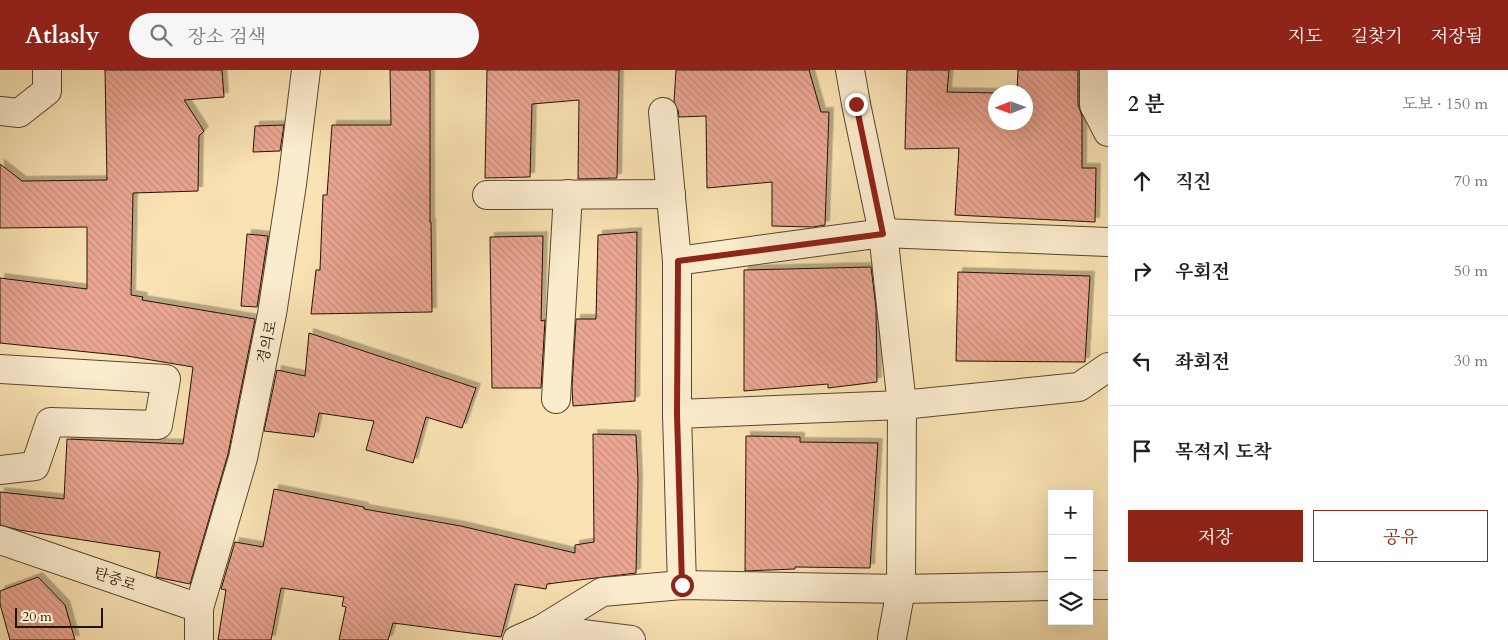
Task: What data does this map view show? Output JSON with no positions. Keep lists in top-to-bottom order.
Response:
{
  "streets": {
    "street": ["경의로", "탄중로"]
  },
  "crossings": [
    ["경의로", "탄중로"]
  ],
  "scale_bar": "20 m",
  "north": "left",
  "page": {
    "header": "Atlasly",
    "search": "장소 검색",
    "nav": ["지도", "길찾기", "저장됨"],
    "heading": ["2 분", "도보 · 150 m"],
    "list": [
      ["직진", "70 m"],
      ["우회전", "50 m"],
      ["좌회전", "30 m"],
      "목적지 도착"
    ],
    "map_buttons": ["+", "−"],
    "buttons": ["저장", "공유"],
    "scale": "20 m"
  }
}
